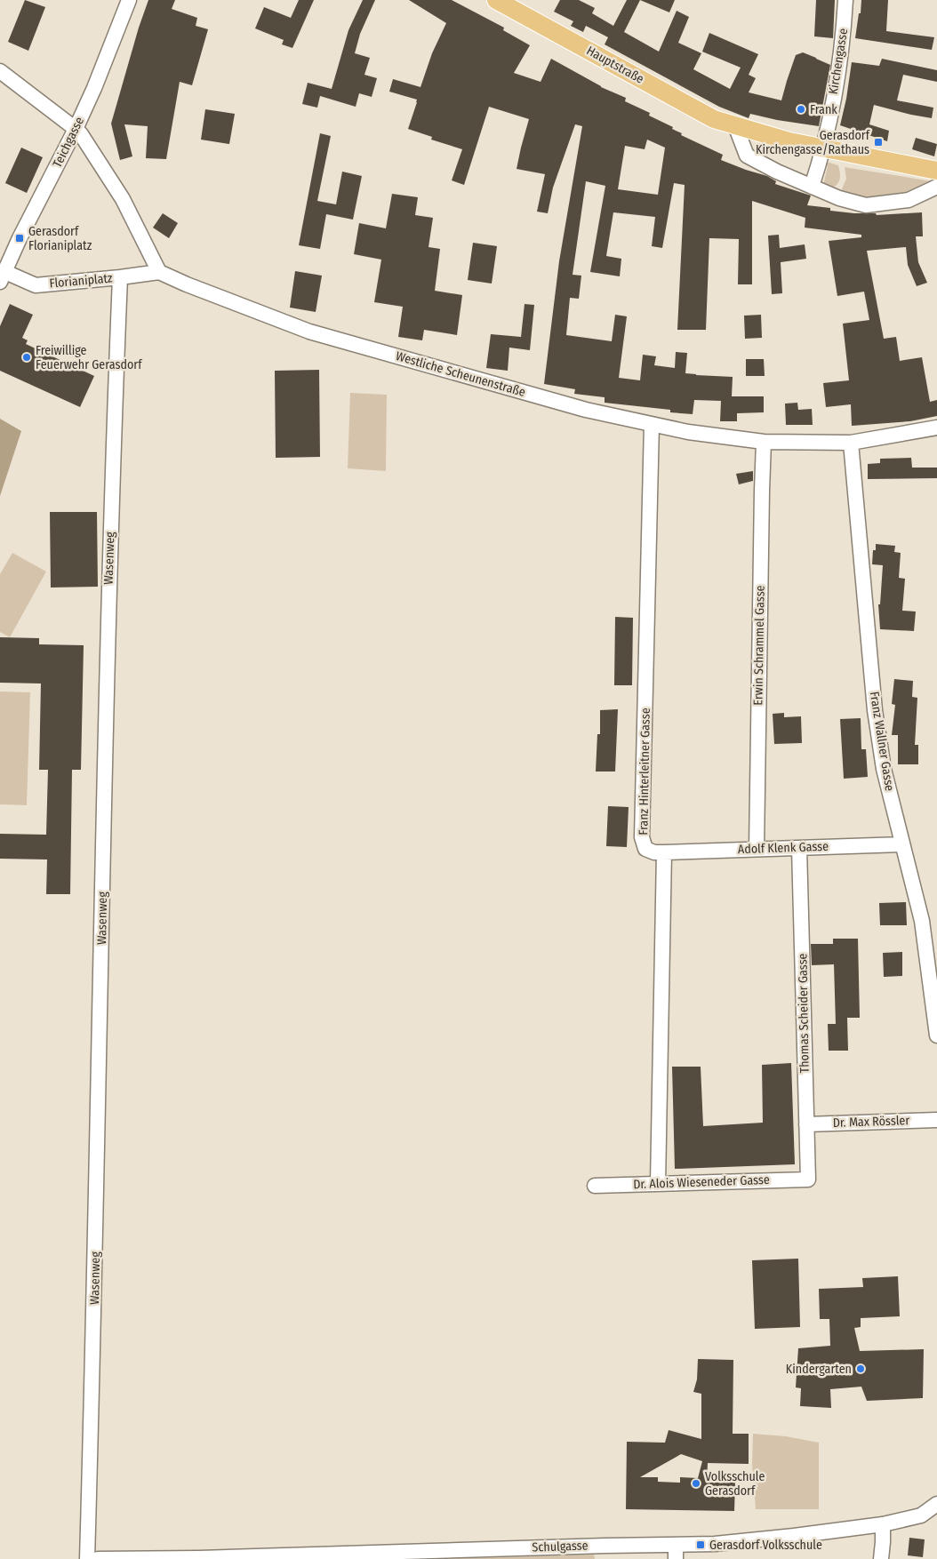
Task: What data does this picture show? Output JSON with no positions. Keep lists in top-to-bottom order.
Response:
{
  "streets": {
    "main road": ["Hauptstraße"],
    "street": [
      "Kirchengasse",
      "Teichgasse",
      "Florianiplatz",
      "Westliche Scheunenstraße",
      "Wasenweg",
      "Erwin Schrammel Gasse",
      "Franz Wallner Gasse",
      "Franz Hinterleitner Gasse",
      "Adolf Klenk Gasse",
      "Thomas Scheider Gasse",
      "Dr. Max Rössler",
      "Dr. Alois Wieseneder Gasse",
      "Schulgasse"
    ]
  },
  "crossings": [
    ["Kirchengasse", "Hauptstraße"],
    ["Teichgasse", "Florianiplatz"],
    ["Florianiplatz", "Westliche Scheunenstraße"],
    ["Florianiplatz", "Wasenweg"],
    ["Westliche Scheunenstraße", "Erwin Schrammel Gasse"],
    ["Westliche Scheunenstraße", "Franz Wallner Gasse"],
    ["Westliche Scheunenstraße", "Franz Hinterleitner Gasse"],
    ["Erwin Schrammel Gasse", "Adolf Klenk Gasse"],
    ["Franz Wallner Gasse", "Adolf Klenk Gasse"],
    ["Franz Hinterleitner Gasse", "Adolf Klenk Gasse"],
    ["Adolf Klenk Gasse", "Thomas Scheider Gasse"],
    ["Thomas Scheider Gasse", "Dr. Max Rössler"],
    ["Thomas Scheider Gasse", "Dr. Alois Wieseneder Gasse"]
  ],
  "places": {
    "other": [
      "Frank",
      "Freiwillige Feuerwehr Gerasdorf",
      "Kindergarten",
      "Volksschule Gerasdorf"
    ],
    "transit": ["Gerasdorf Kirchengasse/Rathaus", "Gerasdorf Florianiplatz", "Gerasdorf Volksschule"]
  }
}
